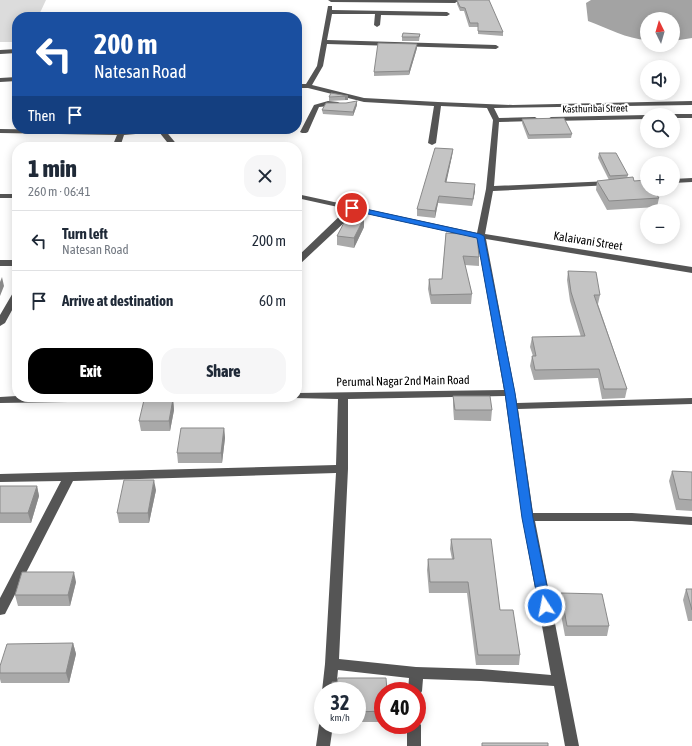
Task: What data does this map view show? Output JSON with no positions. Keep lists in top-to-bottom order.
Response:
{
  "streets": {
    "street": ["Kasthuribai Street", "Kalaivani Street", "Perumal Nagar 2nd Main Road"]
  },
  "north": "top",
  "page": {
    "map_buttons": ["+", "−"],
    "turn": ["200 m", "Natesan Road"],
    "then": "Then",
    "heading": ["1 min", "260 m · 06:41"],
    "list": [
      {
        "name": "Turn left",
        "note": "Natesan Road",
        "value": "200 m"
      },
      {
        "name": "Arrive at destination",
        "value": "60 m"
      }
    ],
    "buttons": ["Exit", "Share"],
    "speed": "32 km/h",
    "limit": "40"
  }
}
